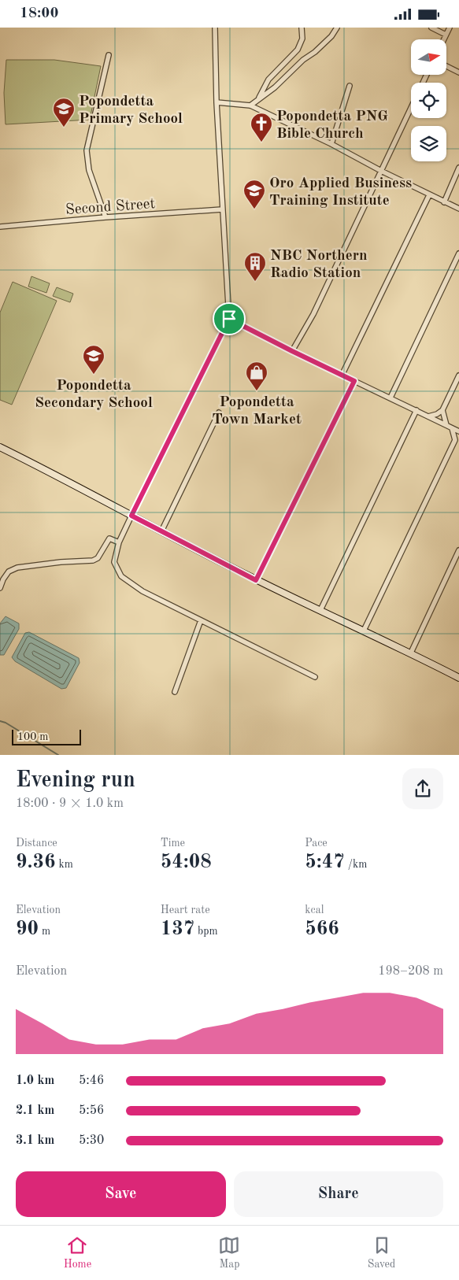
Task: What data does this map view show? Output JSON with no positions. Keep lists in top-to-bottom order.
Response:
{
  "streets": {
    "street": ["Second Street"]
  },
  "places": {
    "school or university": ["Popondetta Primary School", "Oro Applied Business Training Institute", "Popondetta Secondary School"],
    "church": ["Popondetta PNG Bible Church"],
    "building": ["NBC Northern Radio Station"],
    "shop": ["Popondetta Town Market"]
  },
  "scale_bar": "100 m",
  "north": "right",
  "page": {
    "status": "18:00",
    "scale": "100 m",
    "heading": ["Evening run", "18:00 · 9 × 1.0 km"],
    "stats": [
      ["Distance", "9.36 km"],
      ["Time", "54:08"],
      ["Pace", "5:47 /km"],
      ["Elevation", "90 m"],
      ["Heart rate", "137 bpm"],
      ["kcal", "566"]
    ],
    "chart": ["Elevation", "198–208 m"],
    "list": [
      {
        "name": "1.0 km",
        "note": "5:46"
      },
      {
        "name": "2.1 km",
        "note": "5:56"
      },
      {
        "name": "3.1 km",
        "note": "5:30"
      }
    ],
    "buttons": ["Save", "Share"],
    "tabs": ["Home", "Map", "Saved"]
  }
}
